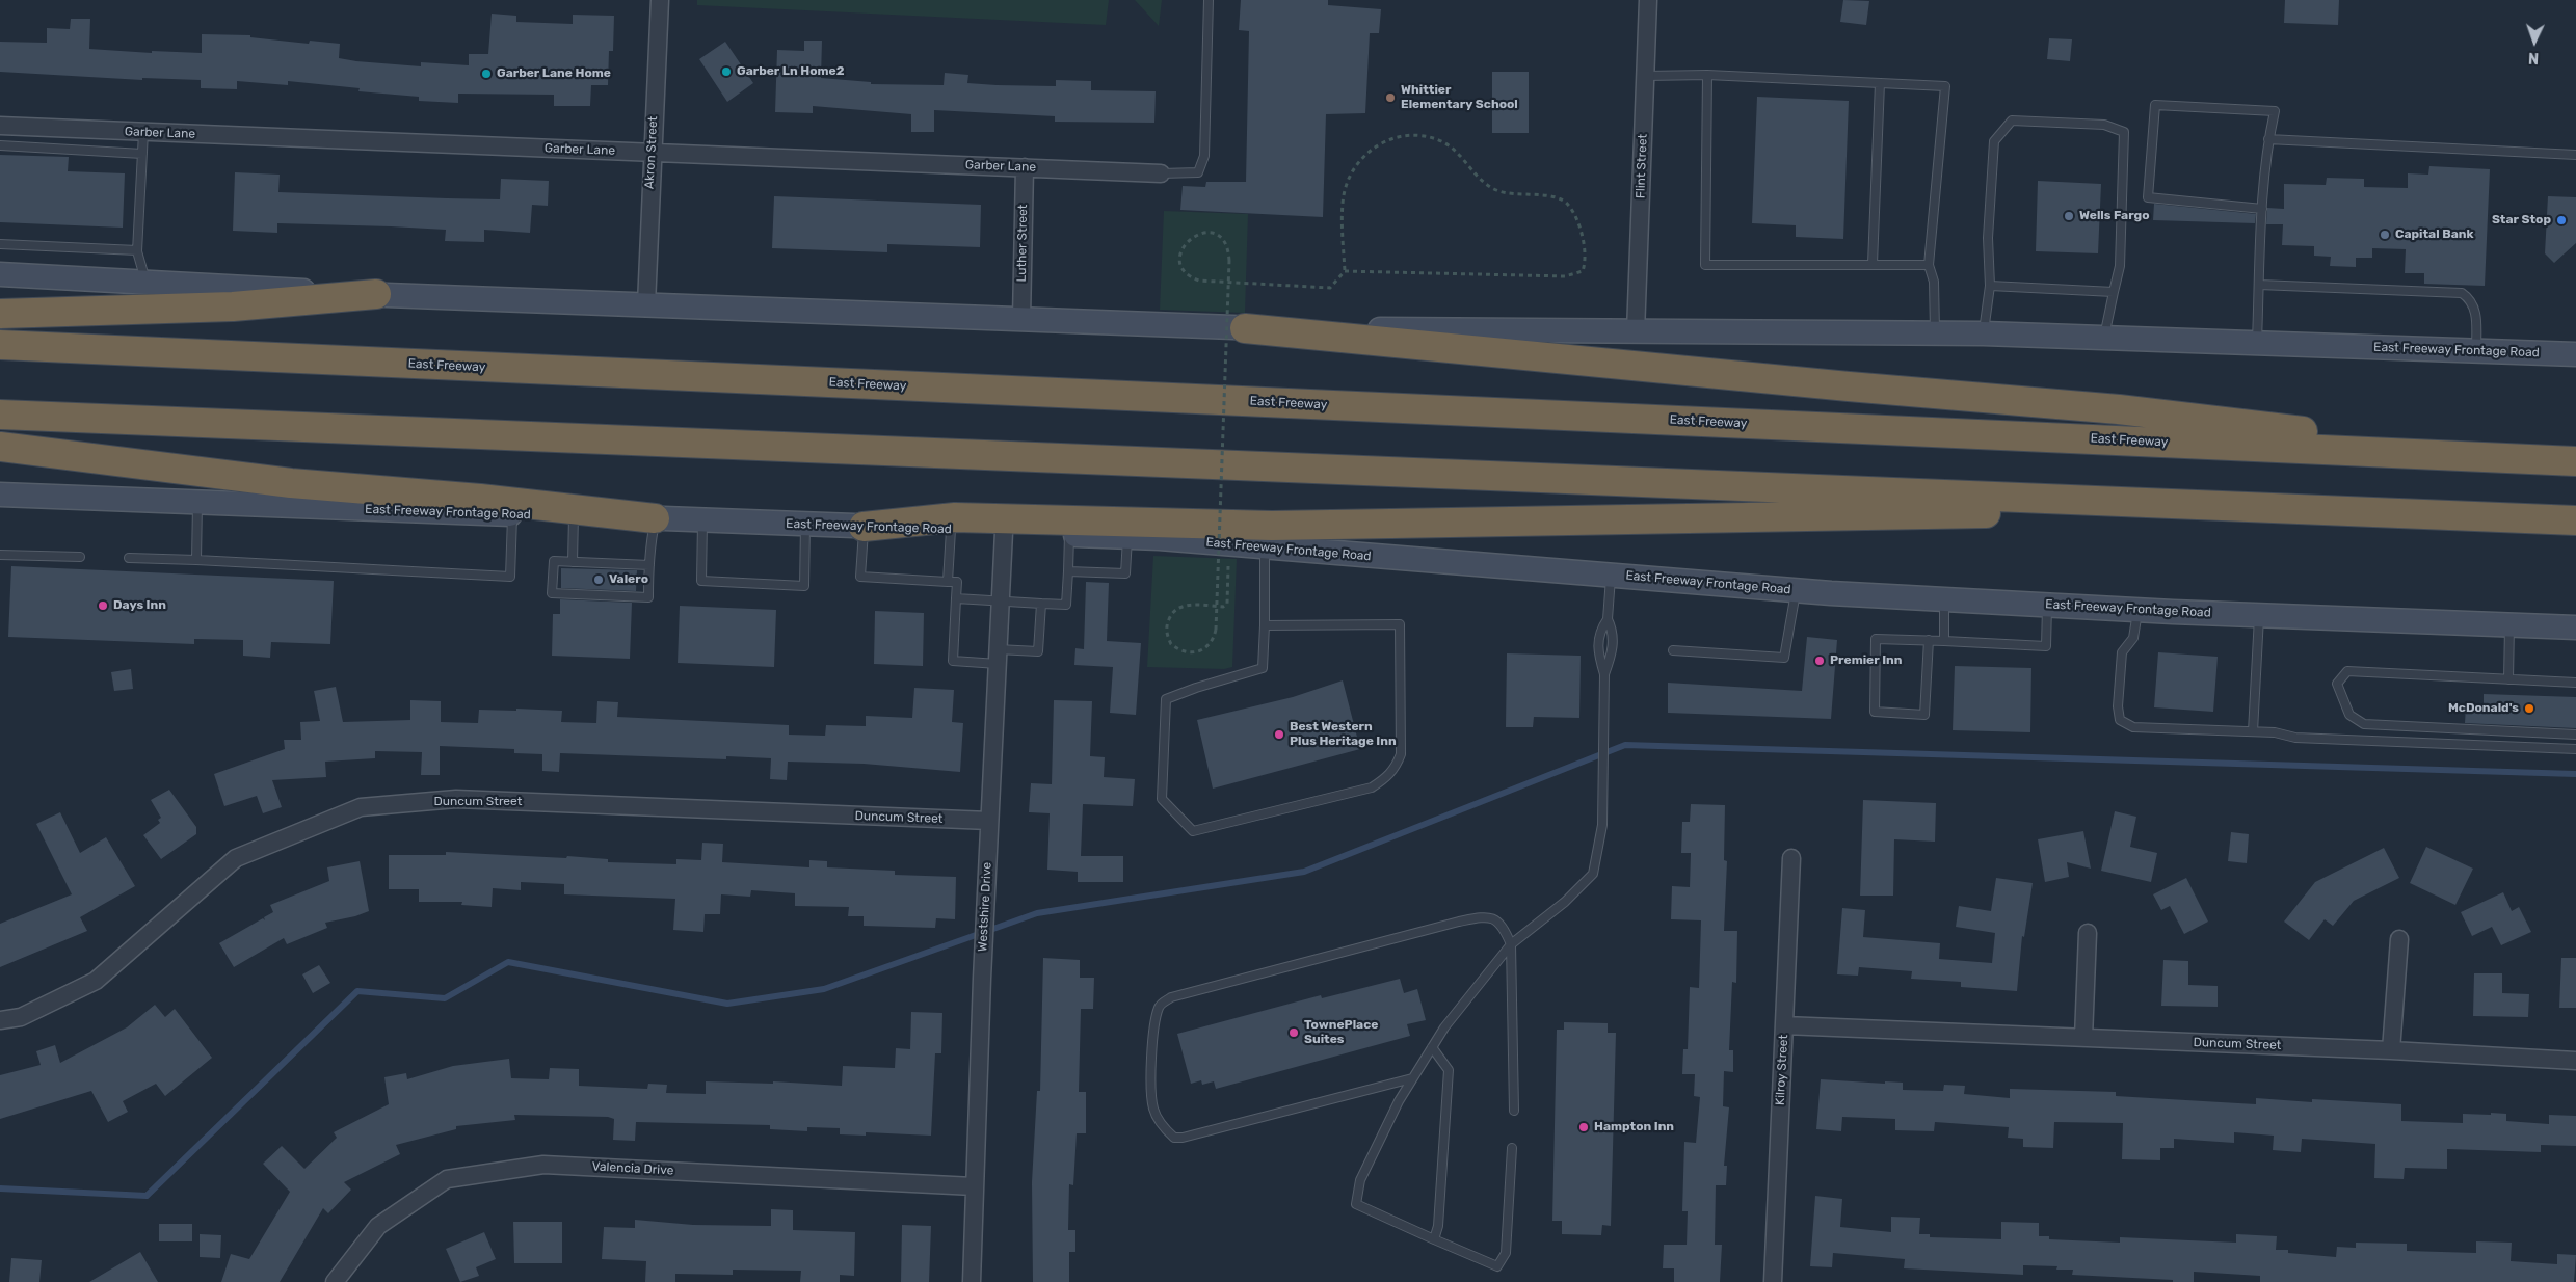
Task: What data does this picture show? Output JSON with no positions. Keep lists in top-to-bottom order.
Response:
{
  "streets": {
    "highway": ["East Freeway"],
    "main road": ["East Freeway Frontage Road"],
    "street": [
      "Garber Lane",
      "Akron Street",
      "Flint Street",
      "Luther Street",
      "Duncum Street",
      "Westshire Drive",
      "Kilroy Street",
      "Valencia Drive"
    ]
  },
  "crossings": [
    ["Garber Lane", "Akron Street"],
    ["Garber Lane", "Luther Street"],
    ["Akron Street", "East Freeway Frontage Road"],
    ["Flint Street", "East Freeway Frontage Road"],
    ["Luther Street", "East Freeway Frontage Road"],
    ["East Freeway Frontage Road", "Westshire Drive"],
    ["Duncum Street", "Westshire Drive"],
    ["Duncum Street", "Kilroy Street"],
    ["Westshire Drive", "Valencia Drive"]
  ],
  "places": [
    "Garber Ln Home2",
    "Garber Lane Home",
    "Whittier Elementary School",
    "Wells Fargo",
    "Star Stop",
    "Capital Bank",
    "Valero",
    "Days Inn",
    "Premier Inn",
    "McDonald's",
    "Best Western Plus Heritage Inn",
    "TownePlace Suites",
    "Hampton Inn"
  ],
  "north": "bottom"
}
